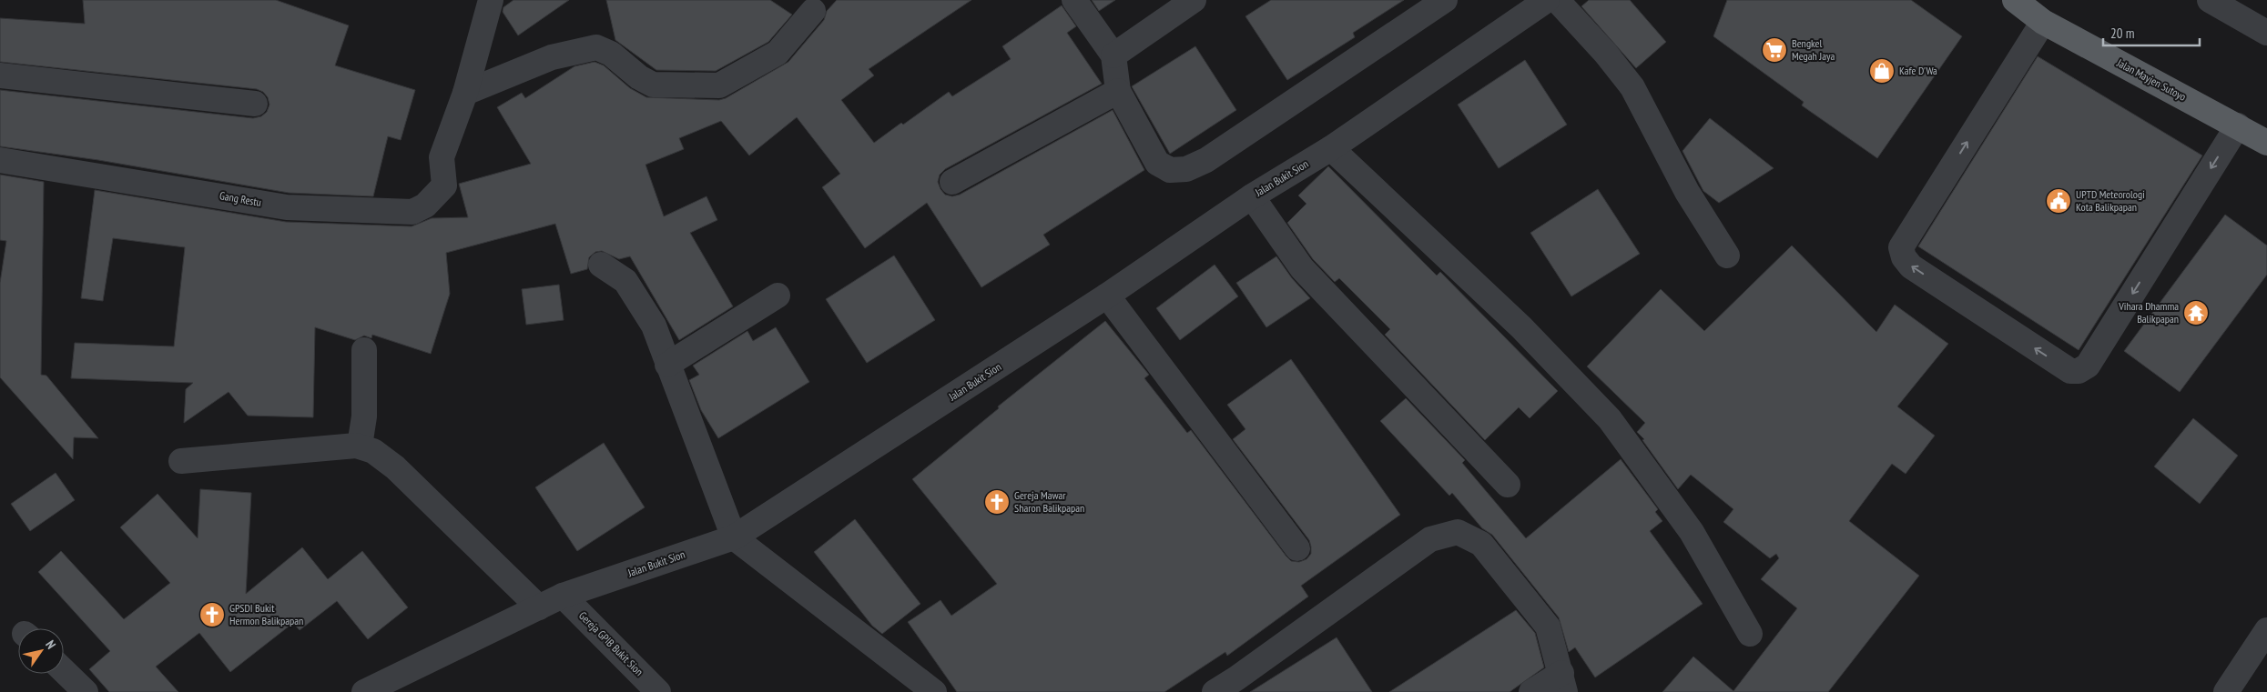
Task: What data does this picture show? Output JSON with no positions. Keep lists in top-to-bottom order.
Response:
{
  "streets": {
    "main road": ["Jalan Mayjen Sutoyo"],
    "street": ["Jalan Bukit Sion", "Gang Restu", "Gereja GPIB Bukit Sion"]
  },
  "crossings": [
    ["Jalan Bukit Sion", "Gereja GPIB Bukit Sion"]
  ],
  "places": {
    "supermarket": ["Bengkel Megah Jaya"],
    "shop": ["Kafe D'Wa"],
    "public building": ["UPTD Meteorologi Kota Balikpapan"],
    "temple": ["Vihara Dhamma Balikpapan"],
    "church": ["Gereja Mawar Sharon Balikpapan", "GPSDI Bukit Hermon Balikpapan"]
  },
  "scale_bar": "20 m",
  "north": "top right"
}
